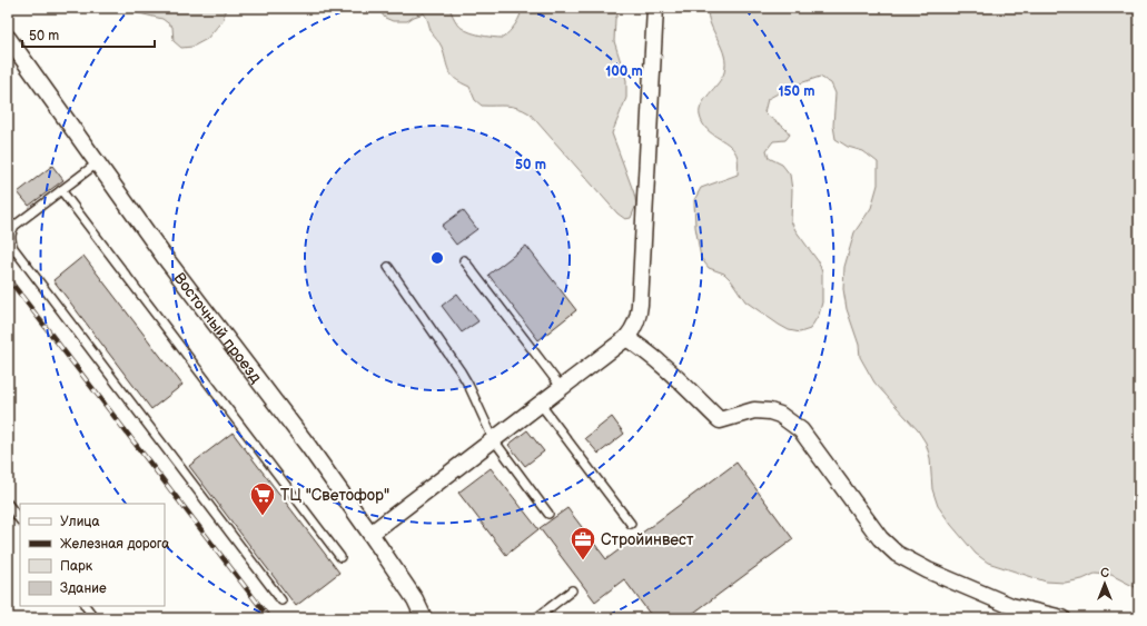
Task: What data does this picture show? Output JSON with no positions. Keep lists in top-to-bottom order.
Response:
{
  "streets": {
    "street": ["Восточный проезд"]
  },
  "places": {
    "supermarket": ["ТЦ \"Светофор\""],
    "office": ["Стройинвест"]
  },
  "legend": [
    "Улица",
    "Железная дорога",
    "Парк",
    "Здание"
  ],
  "scale_bar": "50 m",
  "north": "top",
  "rings": ["100 m", "150 m", "50 m"]
}
